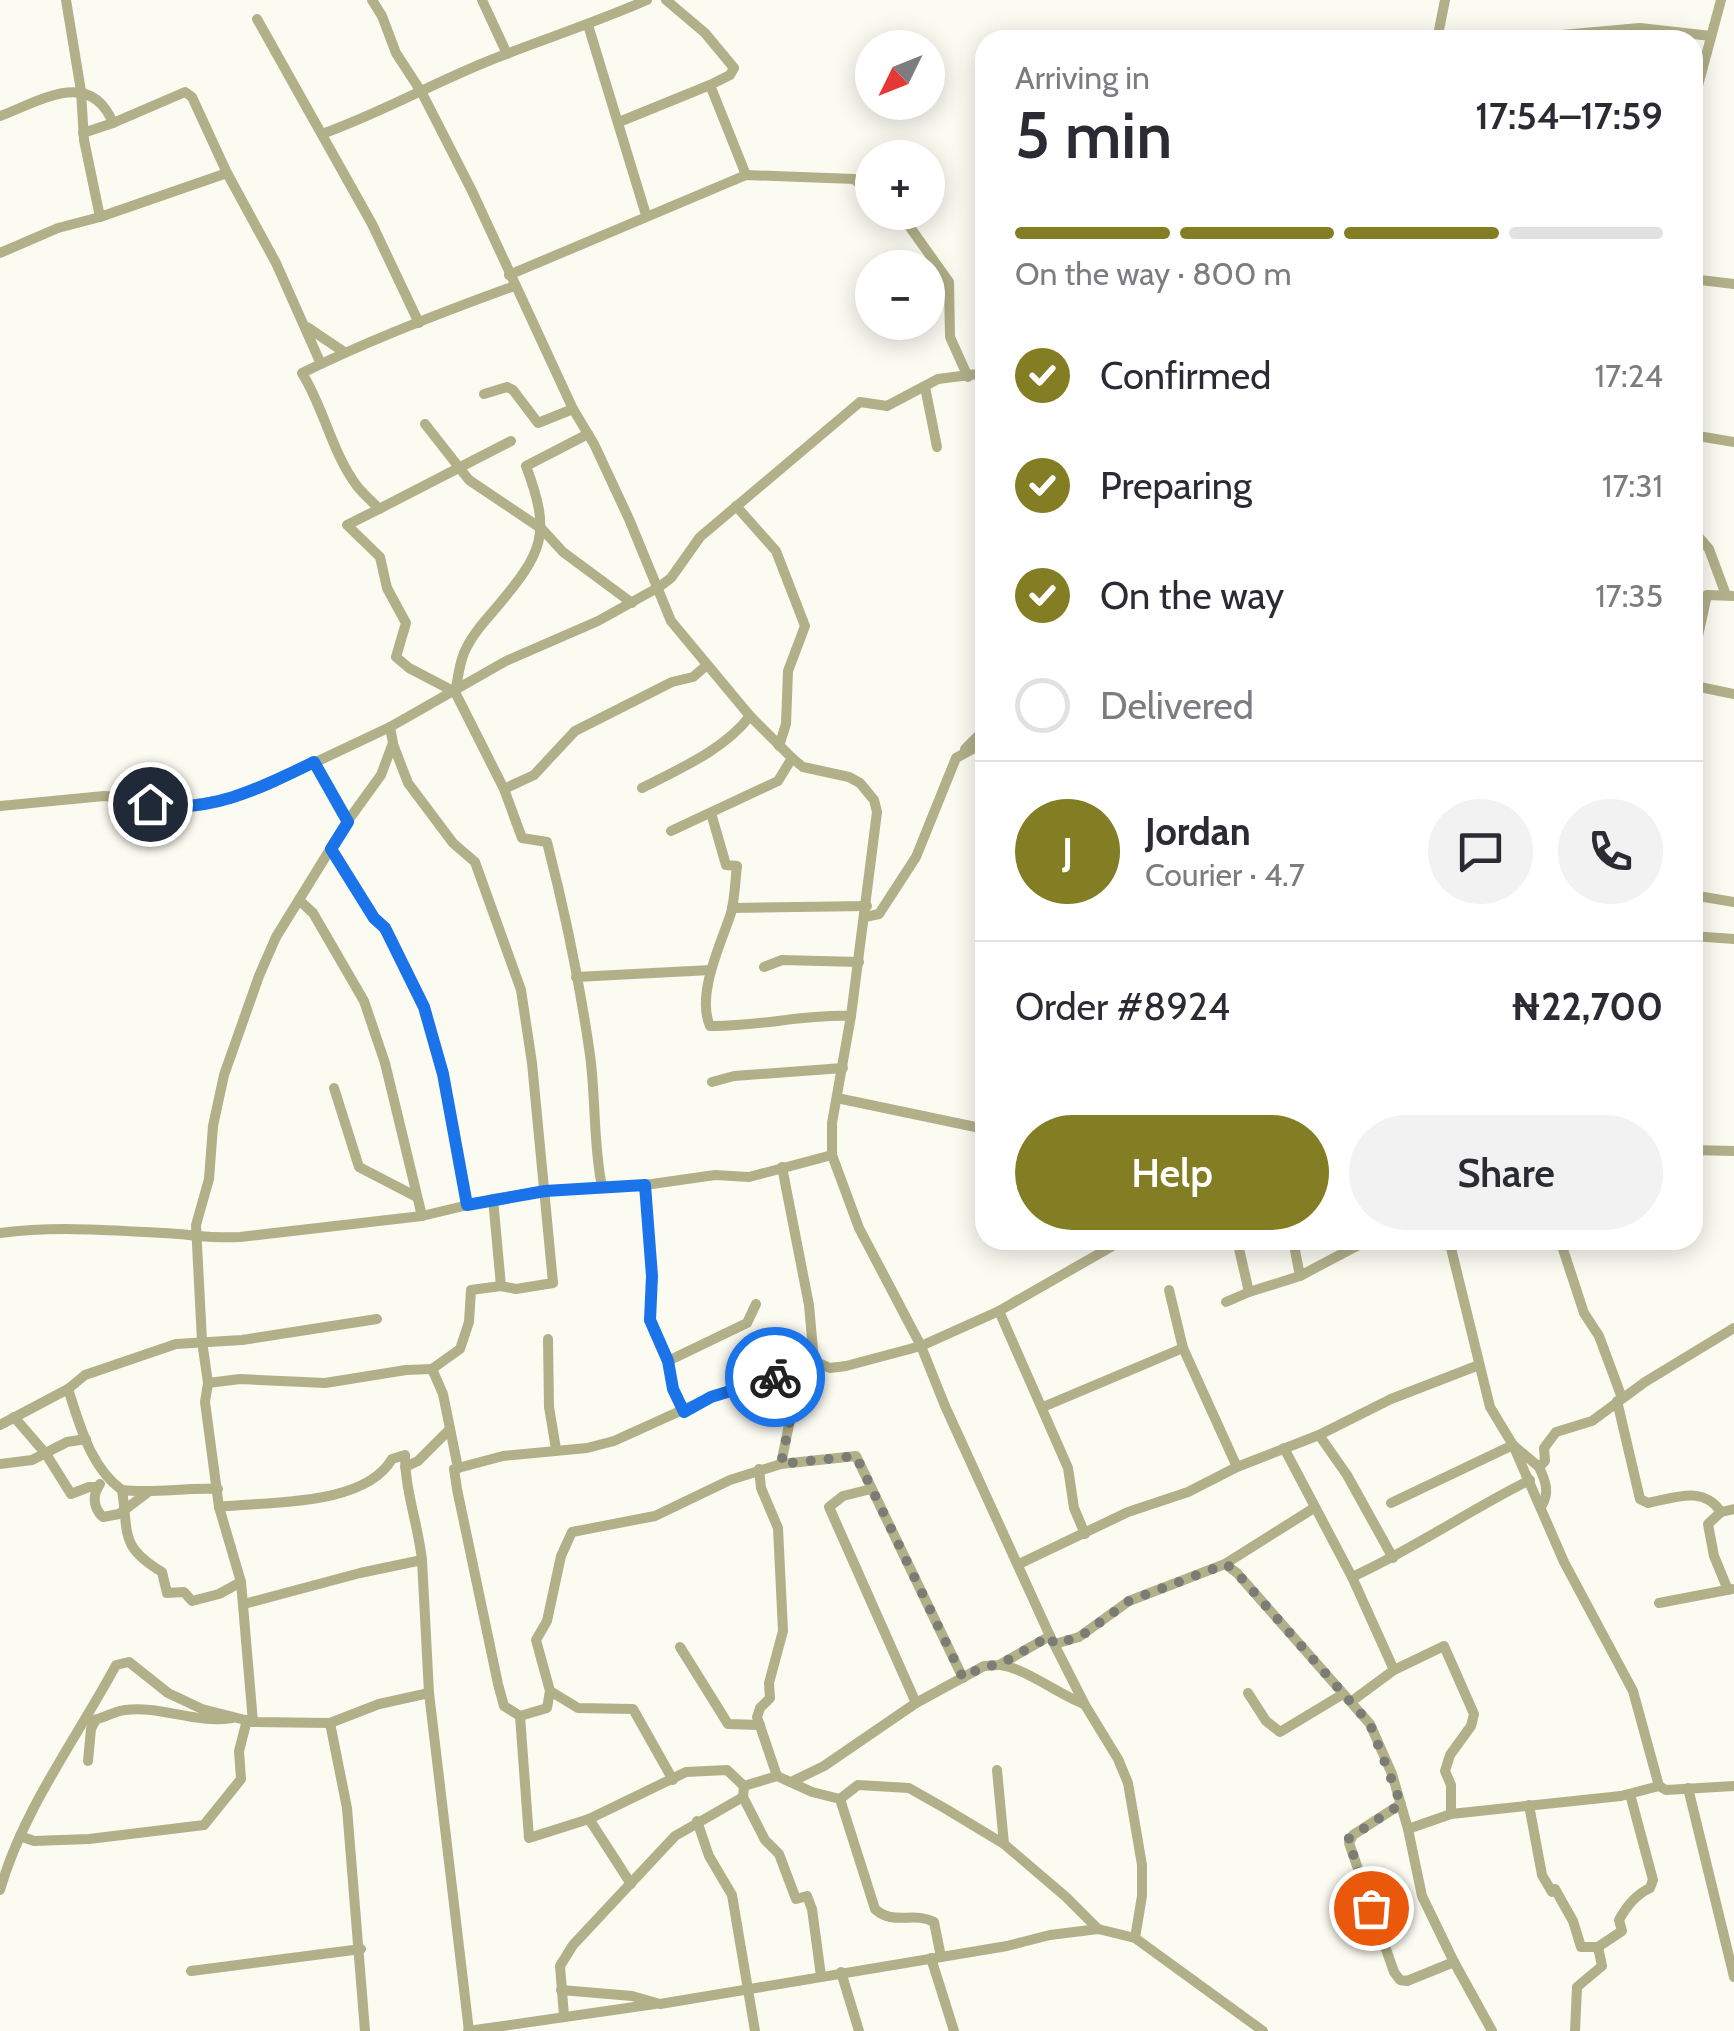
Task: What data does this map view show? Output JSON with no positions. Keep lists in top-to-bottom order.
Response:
{
  "north": "bottom left",
  "page": {
    "map_buttons": ["+", "−"],
    "heading": ["5 min", "Arriving in", "17:54–17:59"],
    "panel": [
      "Jordan",
      "Courier · 4.7",
      "Order #8924",
      "₦22,700"
    ],
    "bar": "On the way · 800 m",
    "list": [
      ["Confirmed", "17:24"],
      ["Preparing", "17:31"],
      ["On the way", "17:35"],
      "Delivered"
    ],
    "round": "J",
    "buttons": ["Help", "Share"]
  }
}
